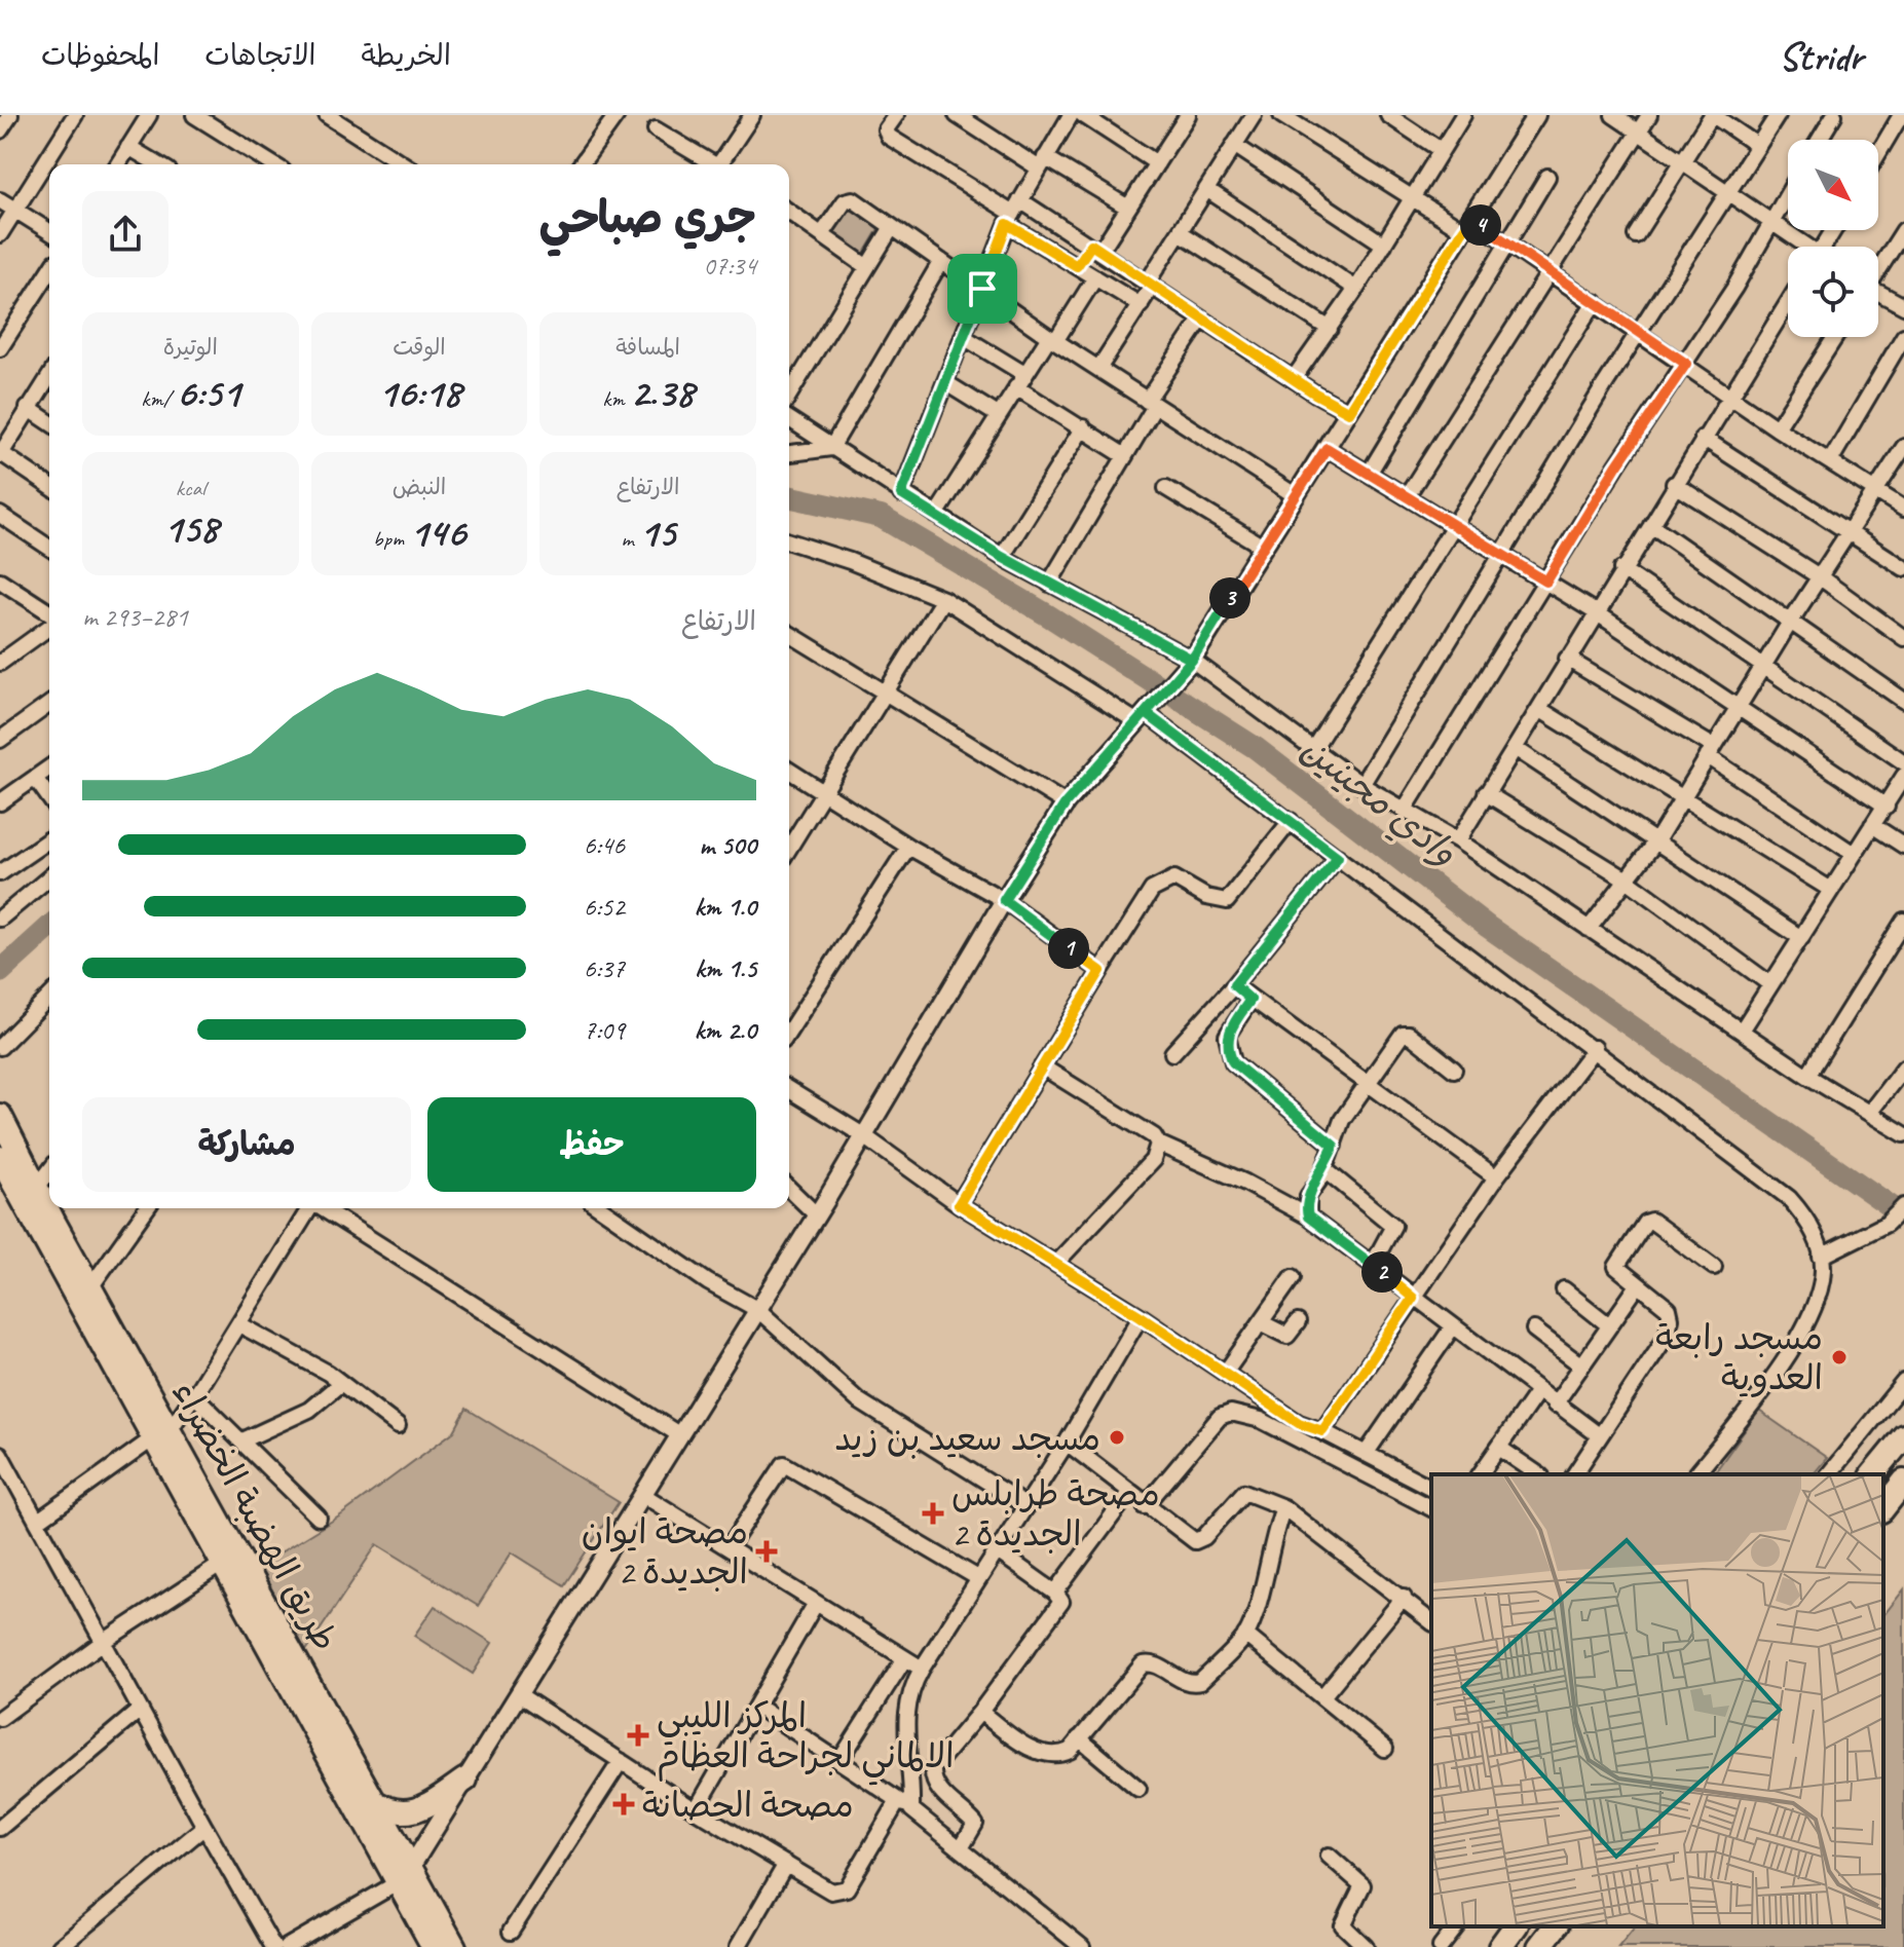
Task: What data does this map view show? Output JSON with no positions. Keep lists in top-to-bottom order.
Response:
{
  "streets": {
    "main road": ["طريق الهضبة الخضراء"]
  },
  "water": ["وادي مجينين"],
  "places": {
    "other": ["مسجد رابعة العدوية", "مسجد سعيد بن زيد"],
    "health": [
      "مصحة طرابلس الجديدة 2",
      "مصحة ايوان الجديدة 2",
      "المركز الليبي الالماني لجراحة العظام",
      "مصحة الحصانة"
    ]
  },
  "north": "bottom right",
  "page": {
    "header": "Stridr",
    "nav": ["الخريطة", "الاتجاهات", "المحفوظات"],
    "heading": ["جري صباحي", "07:34"],
    "pins": [
      "4",
      "3",
      "1",
      "2"
    ],
    "stats": [
      ["المسافة", "2.38 km"],
      ["الوقت", "16:18"],
      ["الوتيرة", "6:51 /km"],
      ["الارتفاع", "15 m"],
      ["النبض", "146 bpm"],
      ["kcal", "158"]
    ],
    "chart": ["الارتفاع", "281–293 m"],
    "list": [
      {
        "name": "500 m",
        "note": "6:46"
      },
      {
        "name": "1.0 km",
        "note": "6:52"
      },
      {
        "name": "1.5 km",
        "note": "6:37"
      },
      {
        "name": "2.0 km",
        "note": "7:09"
      }
    ],
    "buttons": ["حفظ", "مشاركة"]
  }
}
